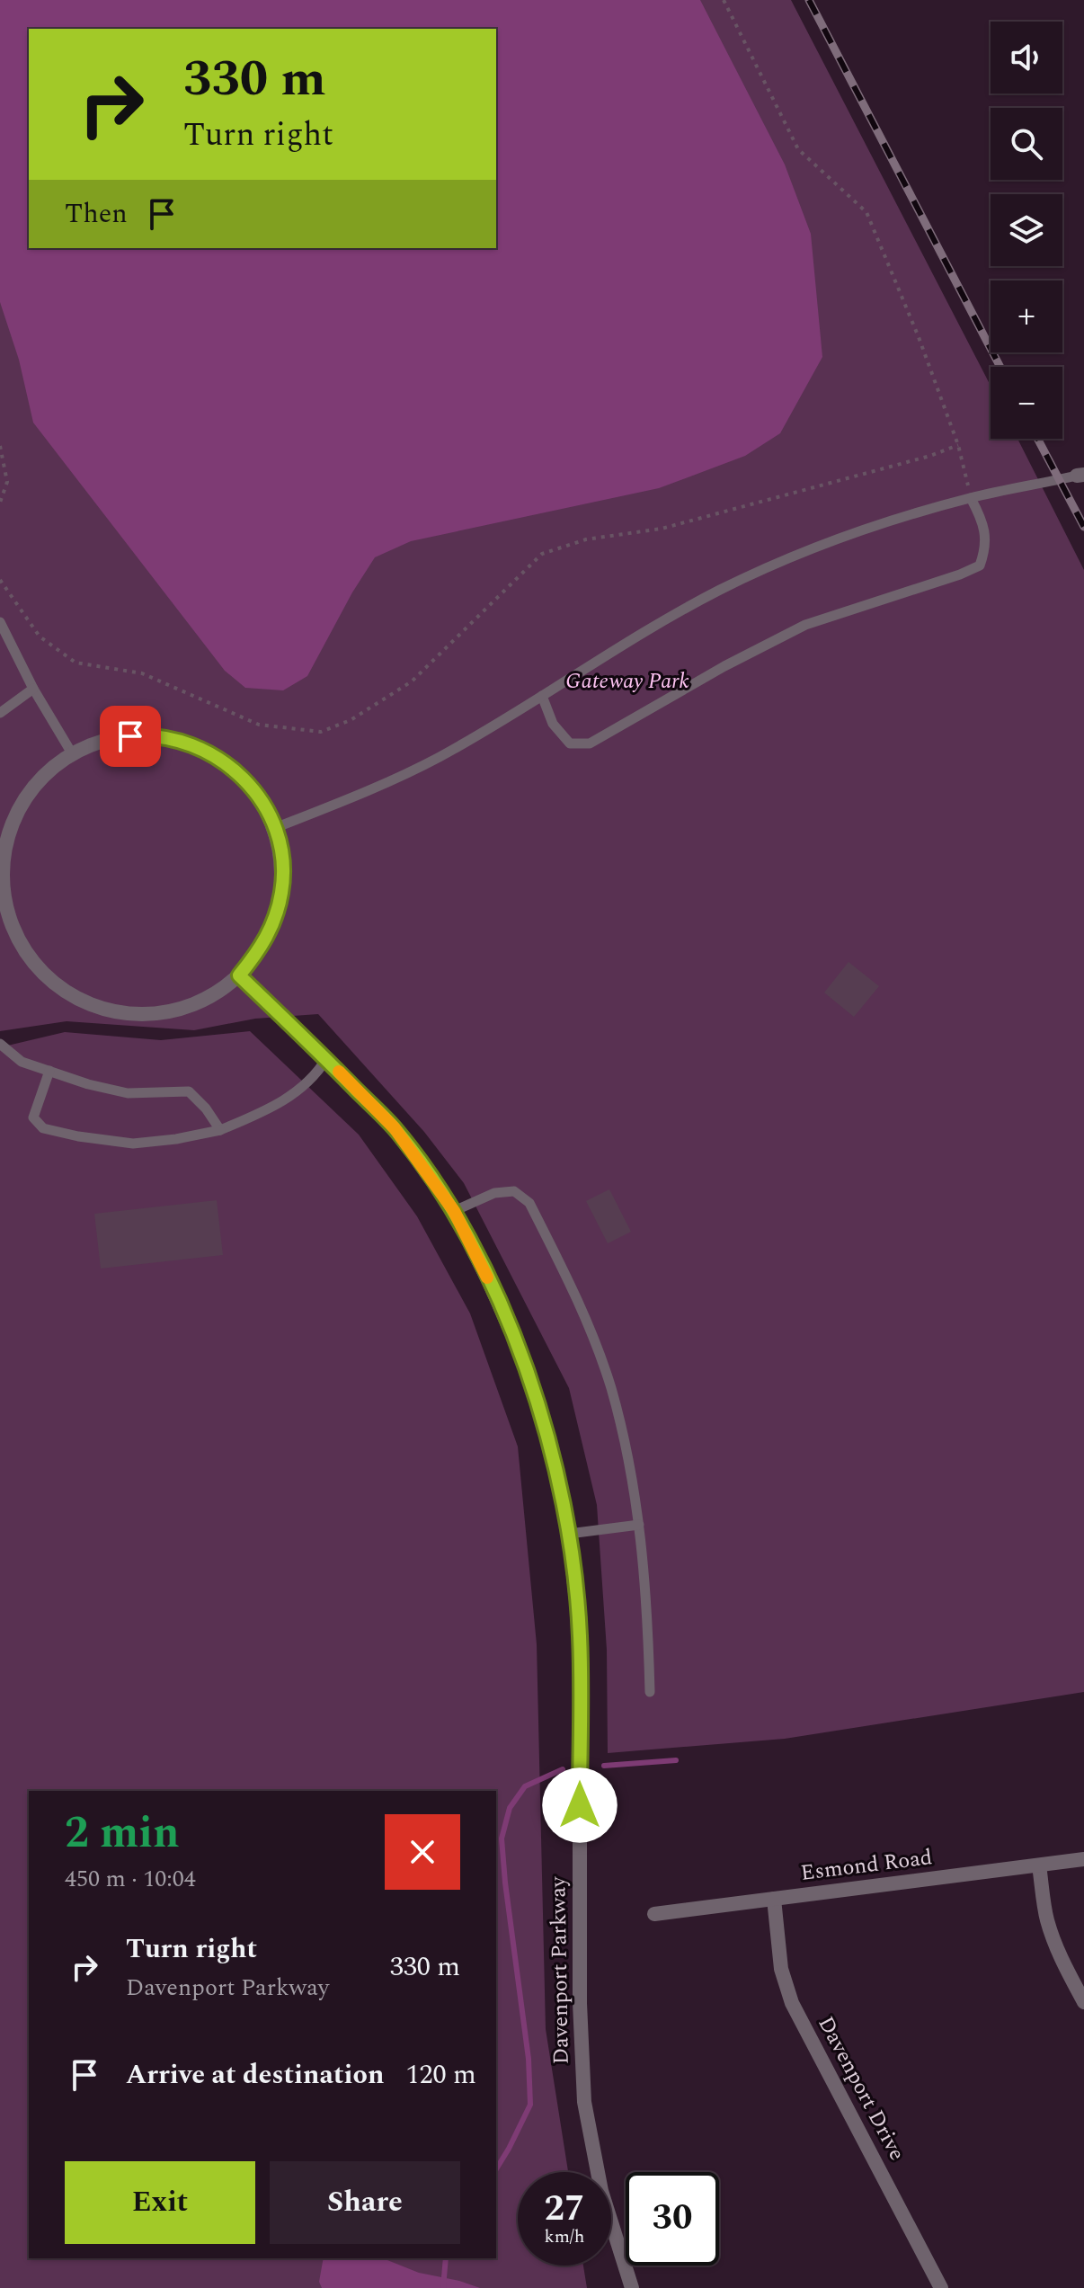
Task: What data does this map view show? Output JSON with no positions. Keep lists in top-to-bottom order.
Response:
{
  "streets": {
    "street": ["Esmond Road", "Davenport Parkway", "Davenport Drive"]
  },
  "crossings": [
    ["Esmond Road", "Davenport Drive"]
  ],
  "parks": ["Gateway Park"],
  "page": {
    "map_buttons": ["+", "−"],
    "turn": ["330 m", "Turn right"],
    "then": "Then",
    "heading": ["2 min", "450 m · 10:04"],
    "list": [
      {
        "name": "Turn right",
        "note": "Davenport Parkway",
        "value": "330 m"
      },
      {
        "name": "Arrive at destination",
        "value": "120 m"
      }
    ],
    "buttons": ["Exit", "Share"],
    "speed": "27 km/h",
    "limit": "30"
  }
}
